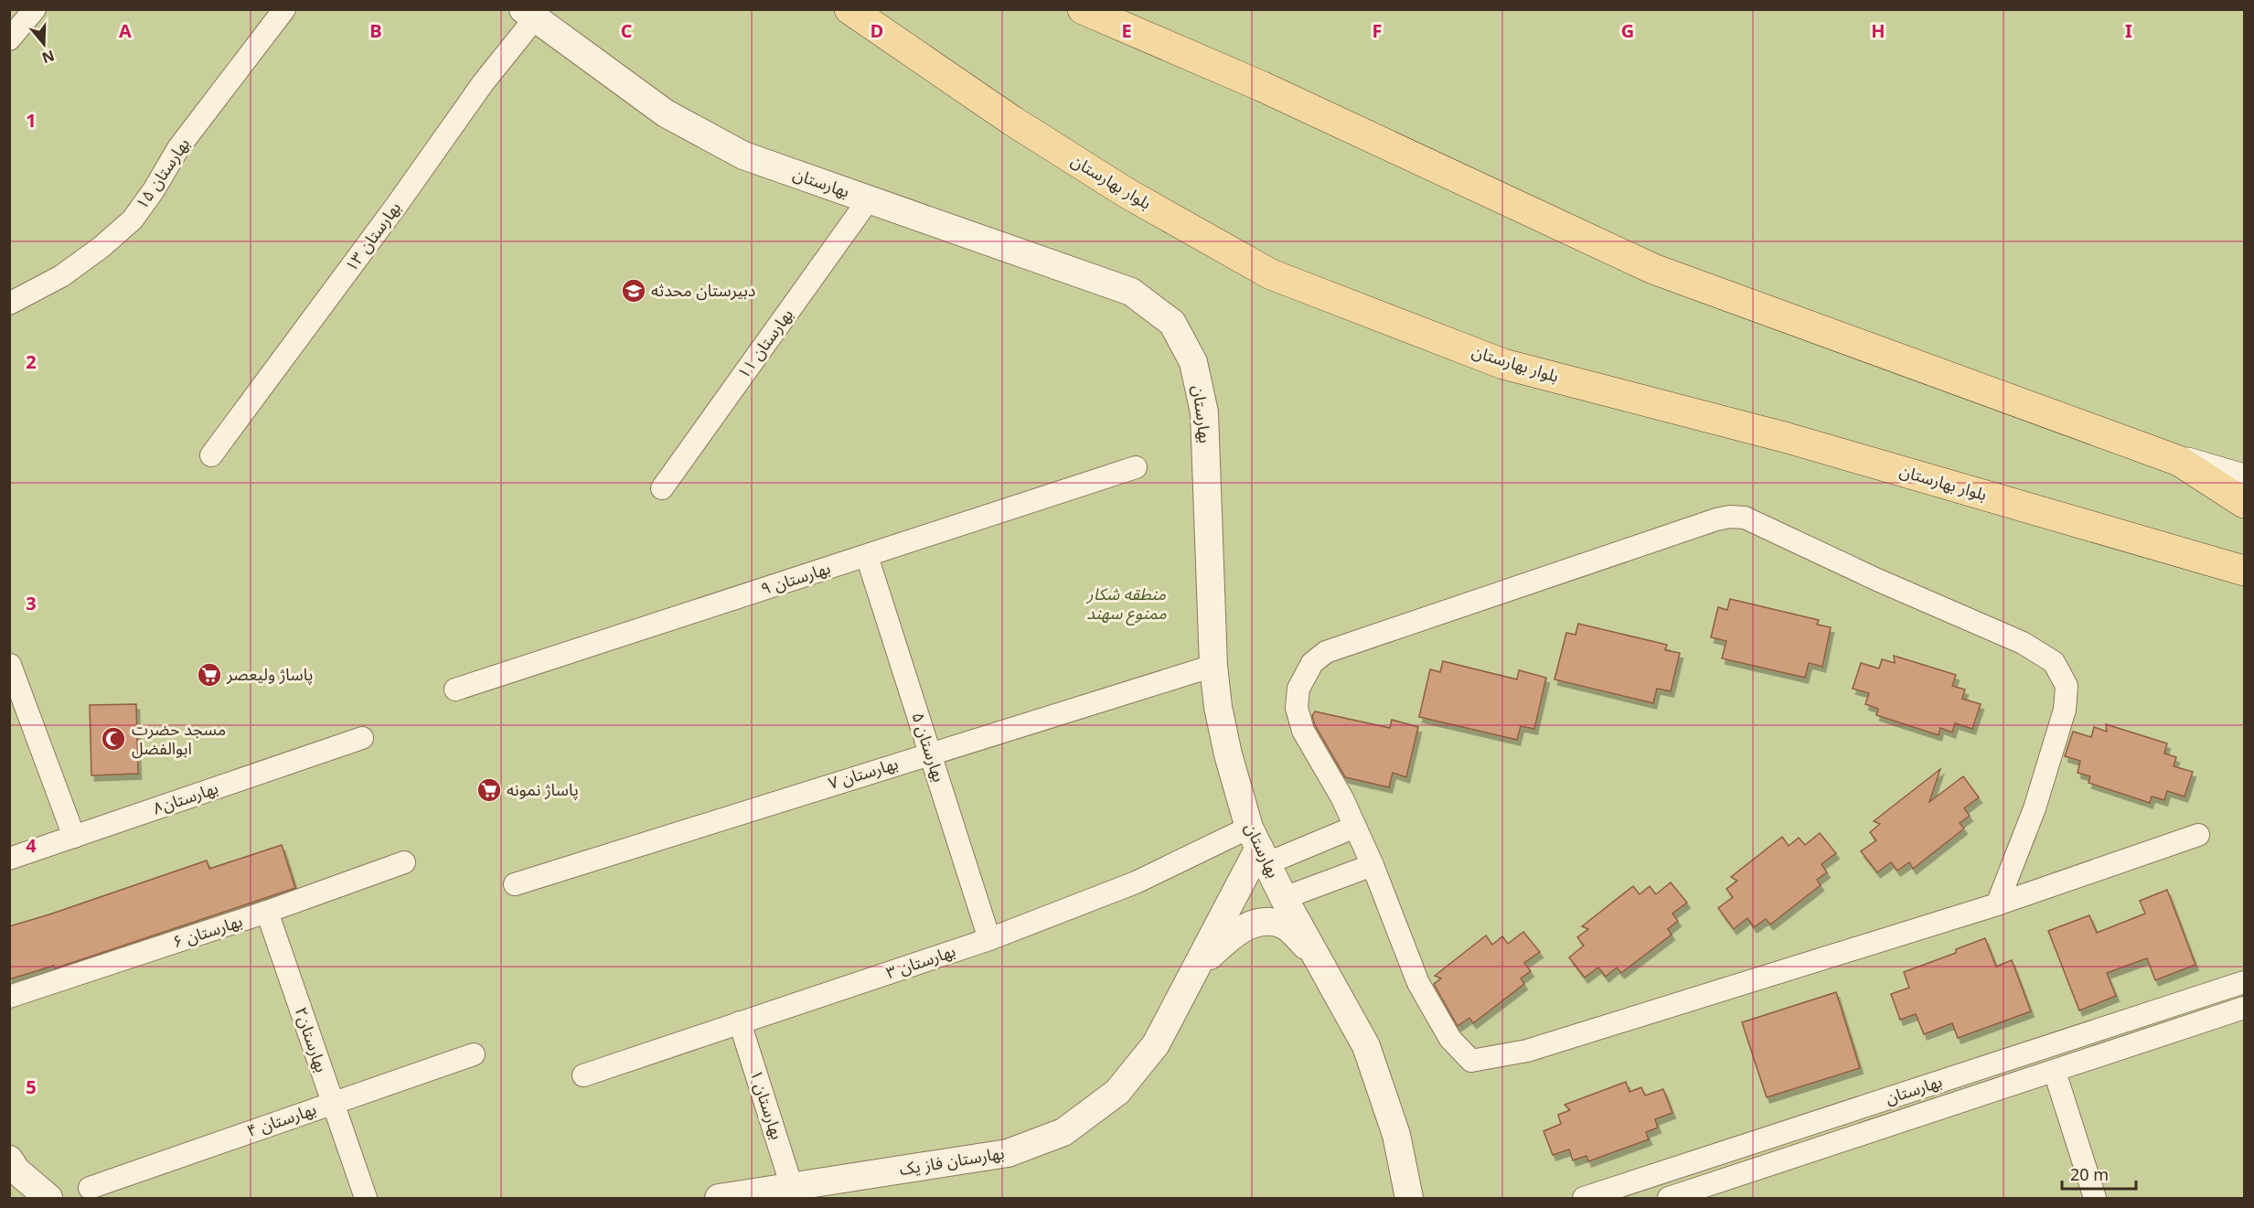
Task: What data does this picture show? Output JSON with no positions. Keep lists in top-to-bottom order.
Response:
{
  "streets": {
    "main road": ["بلوار بهارستان"],
    "street": [
      "بهارستان ۱۵",
      "بهارستان",
      "بهارستان ۱۳",
      "بهارستان ۱۱",
      "بهارستان ۹",
      "بهارستان ۵",
      "بهارستان ۷",
      "بهارستان۸",
      "بهارستان ۶",
      "بهارستان ۳",
      "بهارستان۲",
      "بهارستان ۱",
      "بهارستان ۴",
      "بهارستان فاز یک"
    ]
  },
  "crossings": [
    ["بهارستان", "بهارستان ۱۳"],
    ["بهارستان", "بهارستان ۱۱"],
    ["بهارستان", "بهارستان ۷"],
    ["بهارستان", "بهارستان ۳"],
    ["بهارستان", "بهارستان فاز یک"],
    ["بهارستان ۹", "بهارستان ۵"],
    ["بهارستان ۵", "بهارستان ۷"],
    ["بهارستان ۵", "بهارستان ۳"],
    ["بهارستان ۶", "بهارستان۲"],
    ["بهارستان ۳", "بهارستان ۱"],
    ["بهارستان ۳", "بهارستان فاز یک"],
    ["بهارستان۲", "بهارستان ۴"],
    ["بهارستان ۱", "بهارستان فاز یک"]
  ],
  "parks": ["منطقه شکار ممنوع سهند"],
  "places": {
    "school or university": ["دبیرستان محدثه"],
    "supermarket": ["پاساژ ولیعصر", "پاساژ نمونه"],
    "mosque": ["مسجد حضرت ابوالفضل"]
  },
  "scale_bar": "20 m",
  "north": "bottom",
  "grid": {
    "columns": [
      "A",
      "B",
      "C",
      "D",
      "E",
      "F",
      "G",
      "H",
      "I"
    ],
    "rows": [
      "1",
      "2",
      "3",
      "4",
      "5"
    ]
  }
}
